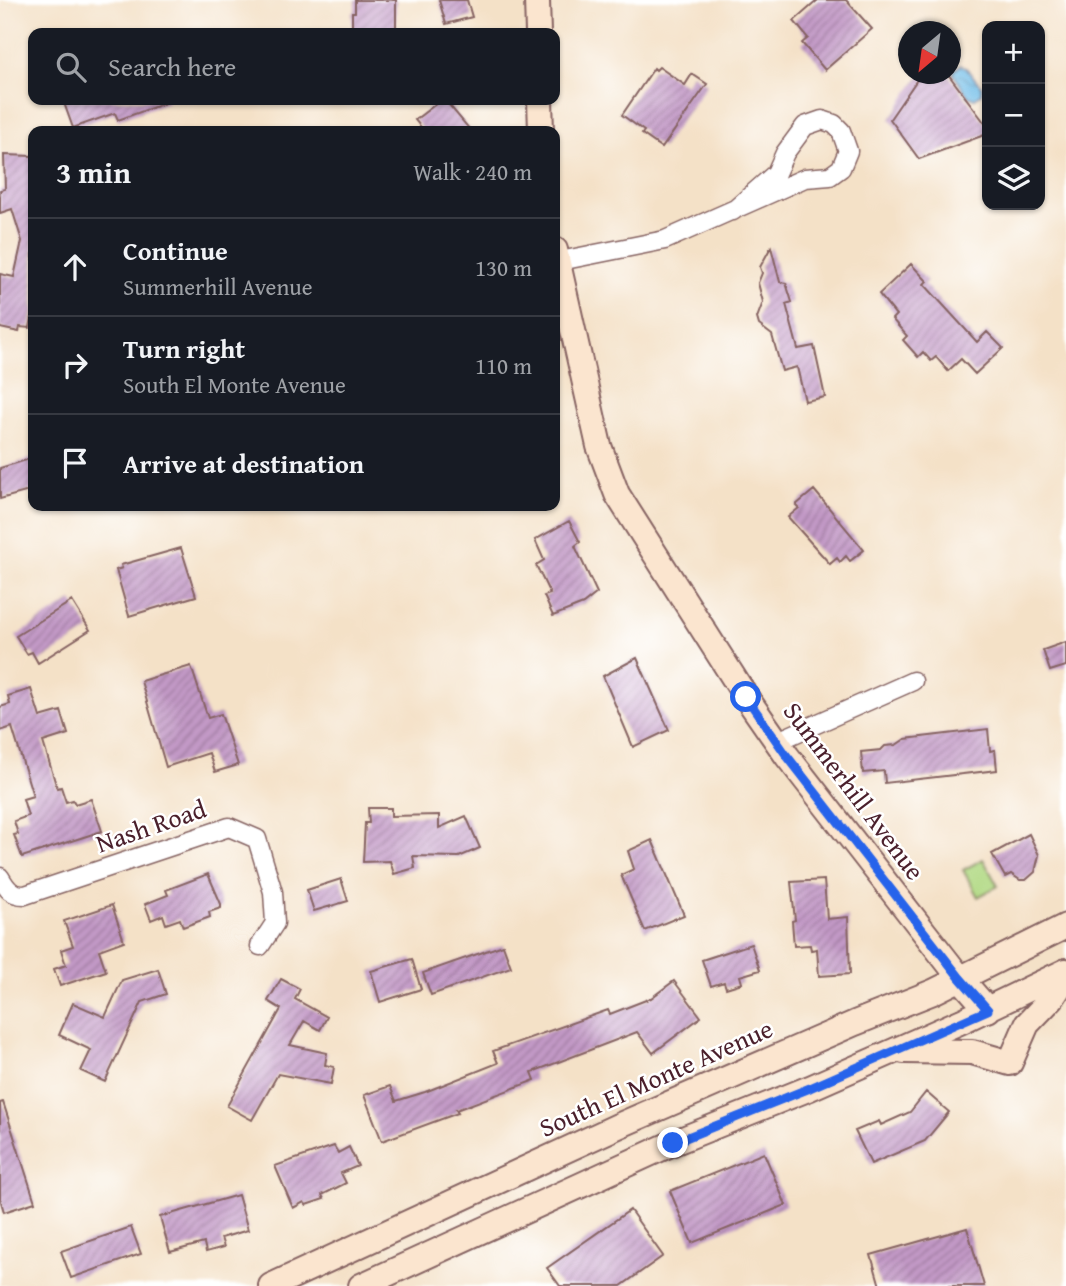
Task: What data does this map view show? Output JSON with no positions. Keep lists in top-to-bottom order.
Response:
{
  "streets": {
    "main road": ["Summerhill Avenue", "South El Monte Avenue"],
    "street": ["Nash Road"]
  },
  "crossings": [
    ["Summerhill Avenue", "South El Monte Avenue"]
  ],
  "north": "bottom left",
  "page": {
    "map_buttons": ["+", "−"],
    "search": "Search here",
    "heading": ["3 min", "Walk · 240 m"],
    "list": [
      ["Continue", "Summerhill Avenue", "130 m"],
      ["Turn right", "South El Monte Avenue", "110 m"],
      "Arrive at destination"
    ]
  }
}
